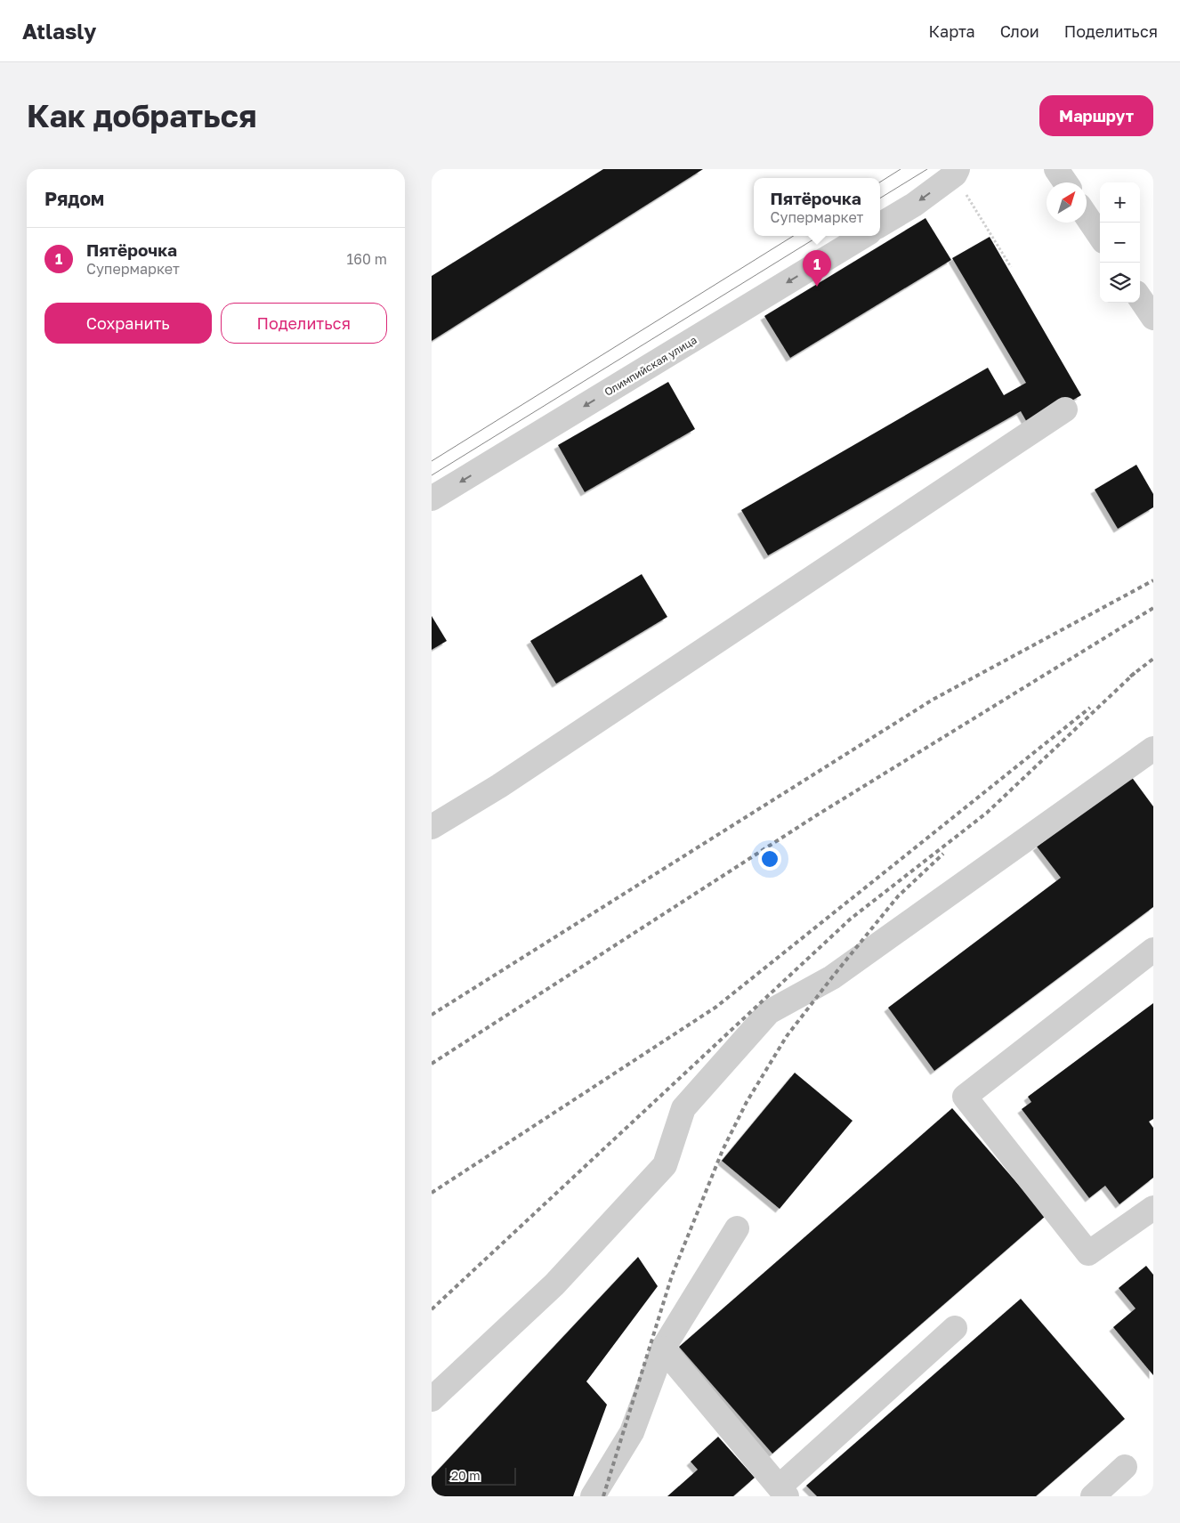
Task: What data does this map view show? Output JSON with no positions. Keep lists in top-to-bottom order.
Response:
{
  "streets": {
    "street": ["Олимпийская улица"]
  },
  "one_way": ["Олимпийская улица"],
  "scale_bar": "20 m",
  "north": "top right",
  "page": {
    "header": "Atlasly",
    "nav": ["Карта", "Слои", "Поделиться"],
    "buttons": [
      "Маршрут",
      ["Сохранить", "Поделиться"]
    ],
    "title": "Как добраться",
    "heading": "Рядом",
    "popup": ["Пятёрочка", "Супермаркет"],
    "map_buttons": ["+", "−"],
    "list": [
      {
        "mark": "1",
        "name": "Пятёрочка",
        "note": "Супермаркет",
        "value": "160 m"
      }
    ],
    "pins": "1",
    "scale": "20 m"
  }
}
